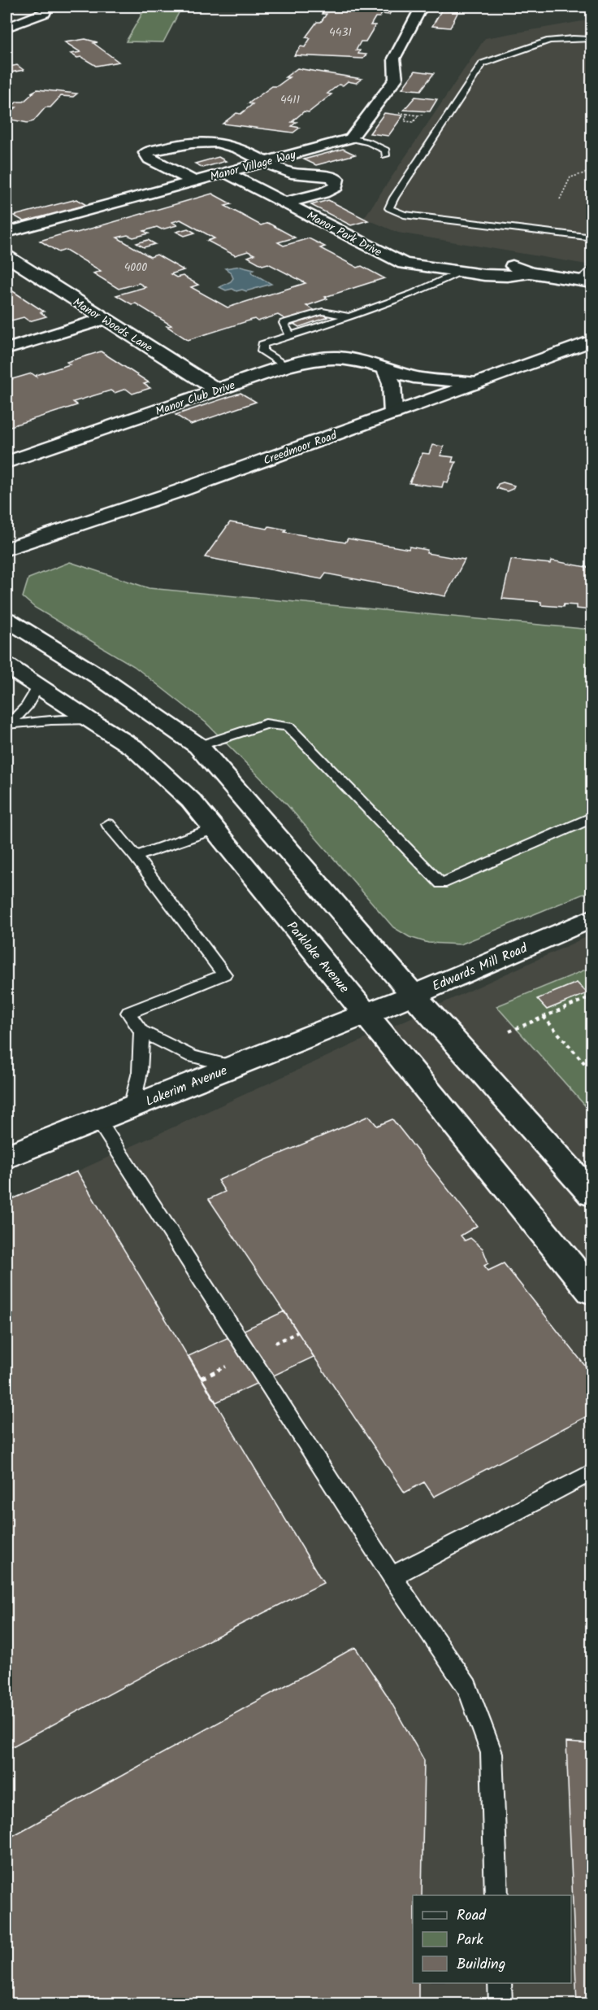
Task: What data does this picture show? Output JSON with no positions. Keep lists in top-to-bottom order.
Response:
{
  "streets": {
    "street": [
      "Manor Village Way",
      "Manor Park Drive",
      "Manor Woods Lane",
      "Manor Club Drive",
      "Creedmoor Road",
      "Parklake Avenue",
      "Edwards Mill Road",
      "Lakerim Avenue"
    ]
  },
  "crossings": [
    ["Manor Village Way", "Manor Park Drive"],
    ["Manor Woods Lane", "Manor Club Drive"],
    ["Manor Club Drive", "Creedmoor Road"],
    ["Parklake Avenue", "Edwards Mill Road"],
    ["Parklake Avenue", "Lakerim Avenue"],
    ["Edwards Mill Road", "Lakerim Avenue"]
  ],
  "house_numbers": ["4431", "4411", "4000"],
  "legend": ["Road", "Park", "Building"]
}
